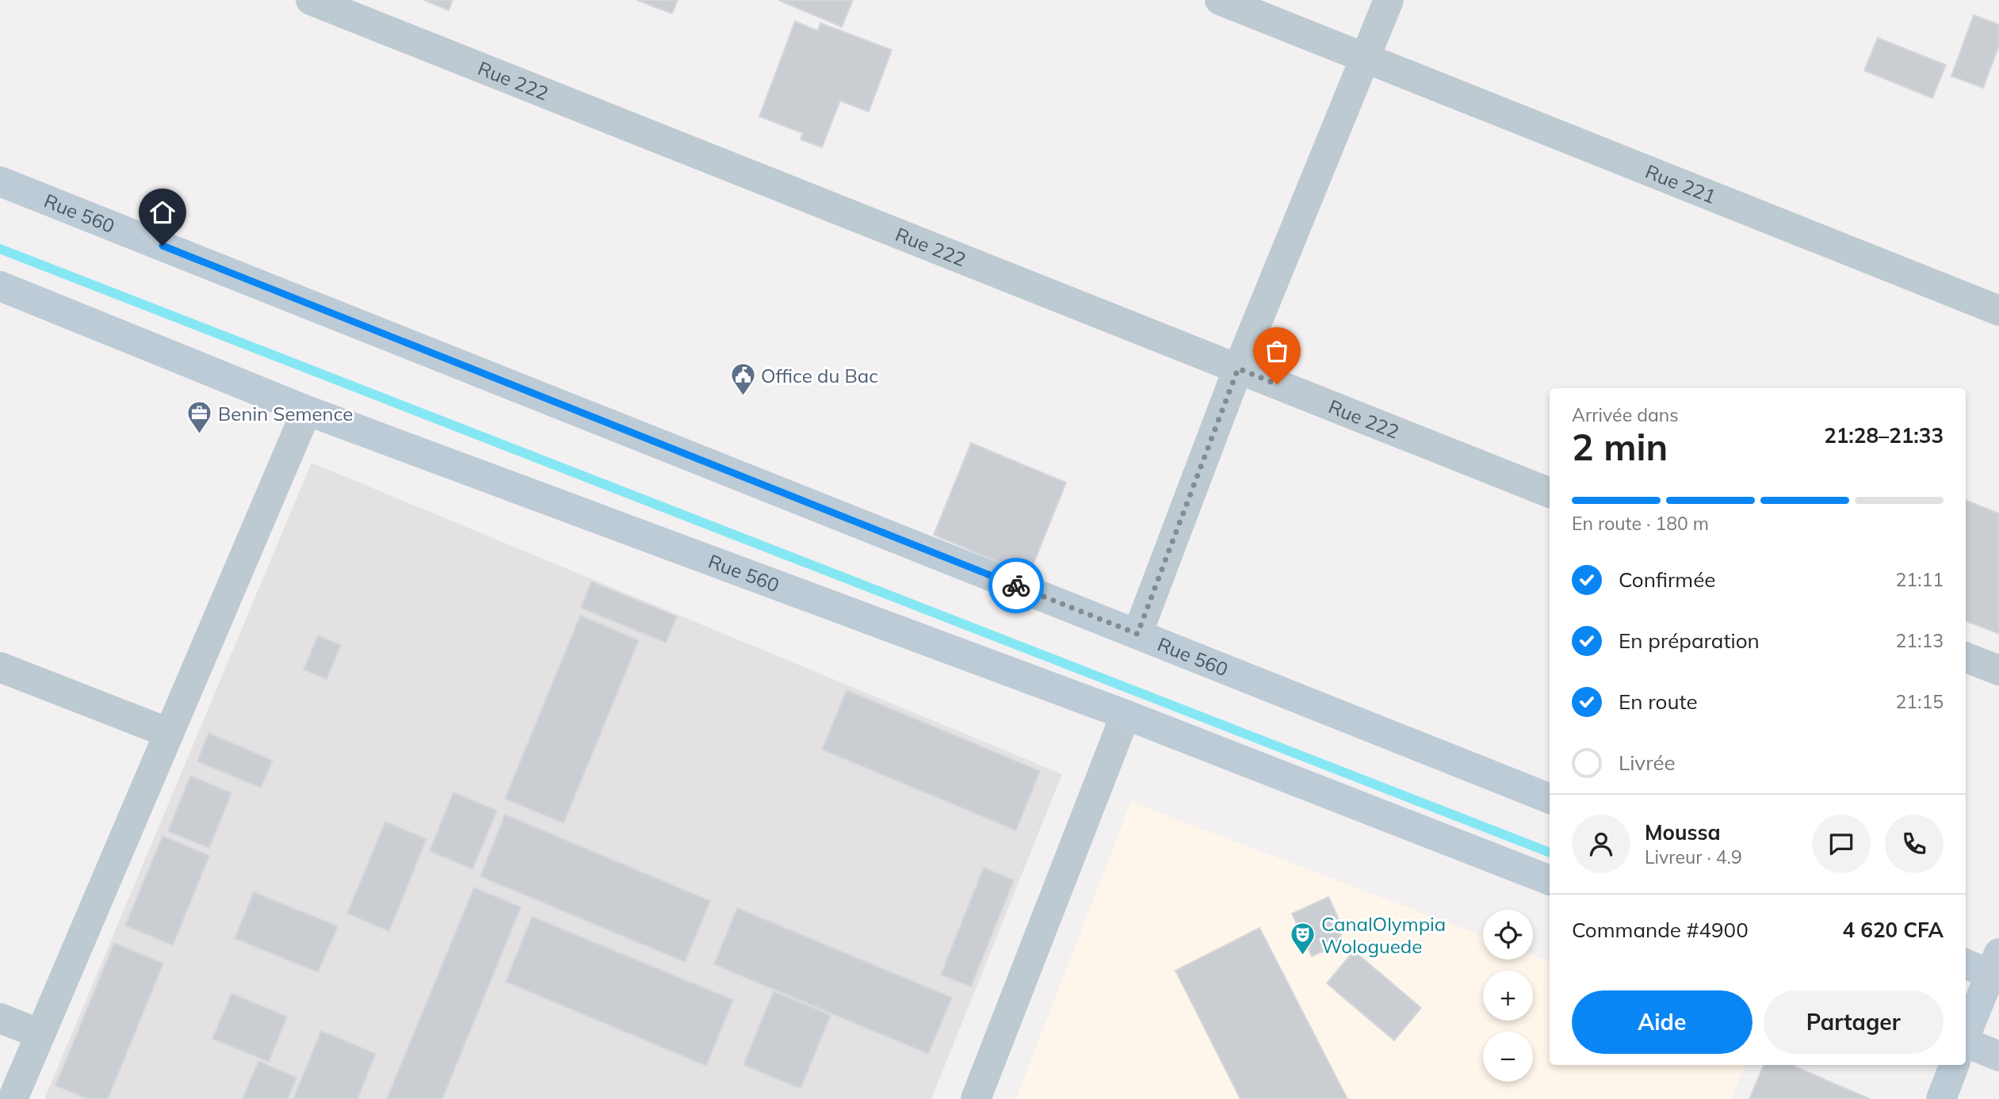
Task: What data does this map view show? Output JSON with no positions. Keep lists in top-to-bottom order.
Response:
{
  "streets": {
    "main road": ["Rue 560"],
    "street": ["Rue 222", "Rue 221"]
  },
  "places": {
    "public building": ["Office du Bac"],
    "office": ["Benin Semence"],
    "theatre": ["CanalOlympia Wologuede"]
  },
  "page": {
    "heading": ["2 min", "Arrivée dans", "21:28–21:33"],
    "panel": [
      "Moussa",
      "Livreur · 4.9",
      "Commande #4900",
      "4 620 CFA"
    ],
    "bar": "En route · 180 m",
    "list": [
      ["Confirmée", "21:11"],
      ["En préparation", "21:13"],
      ["En route", "21:15"],
      "Livrée"
    ],
    "map_buttons": ["+", "−"],
    "buttons": ["Aide", "Partager"]
  }
}
